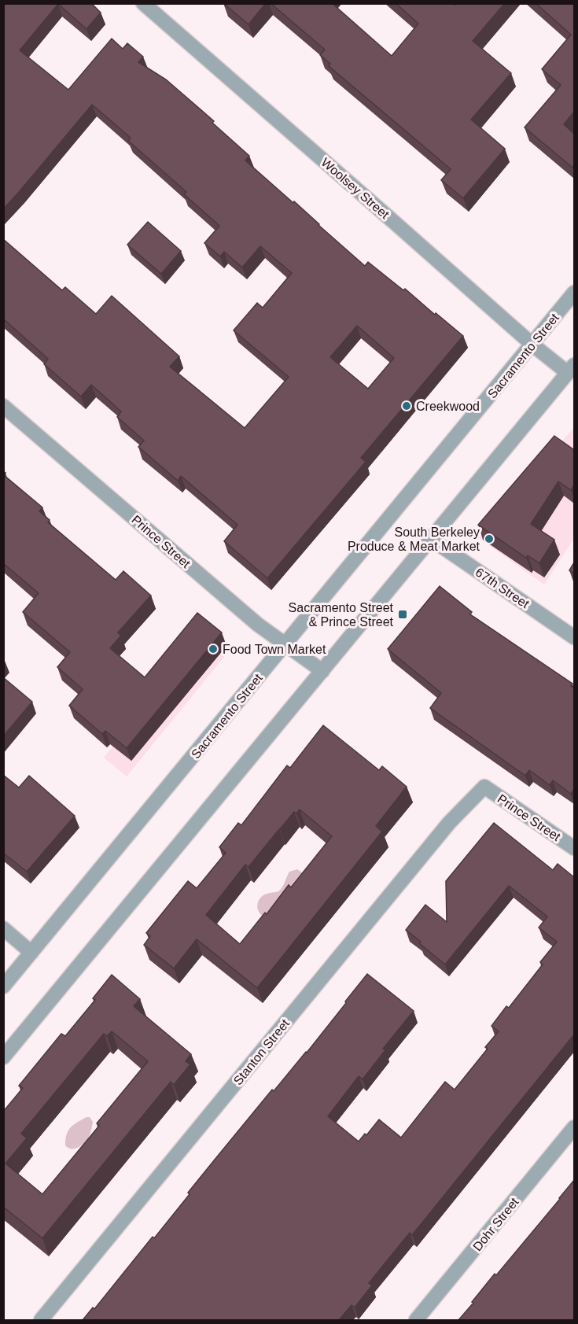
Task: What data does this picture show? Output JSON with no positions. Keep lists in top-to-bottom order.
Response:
{
  "streets": {
    "street": [
      "Woolsey Street",
      "Sacramento Street",
      "Prince Street",
      "67th Street",
      "Stanton Street",
      "Dohr Street"
    ]
  },
  "crossings": [
    ["Woolsey Street", "Sacramento Street"],
    ["Sacramento Street", "Prince Street"],
    ["Prince Street", "Stanton Street"]
  ],
  "places": {
    "other": ["Creekwood", "South Berkeley Produce & Meat Market", "Food Town Market"],
    "transit": ["Sacramento Street & Prince Street"]
  }
}
